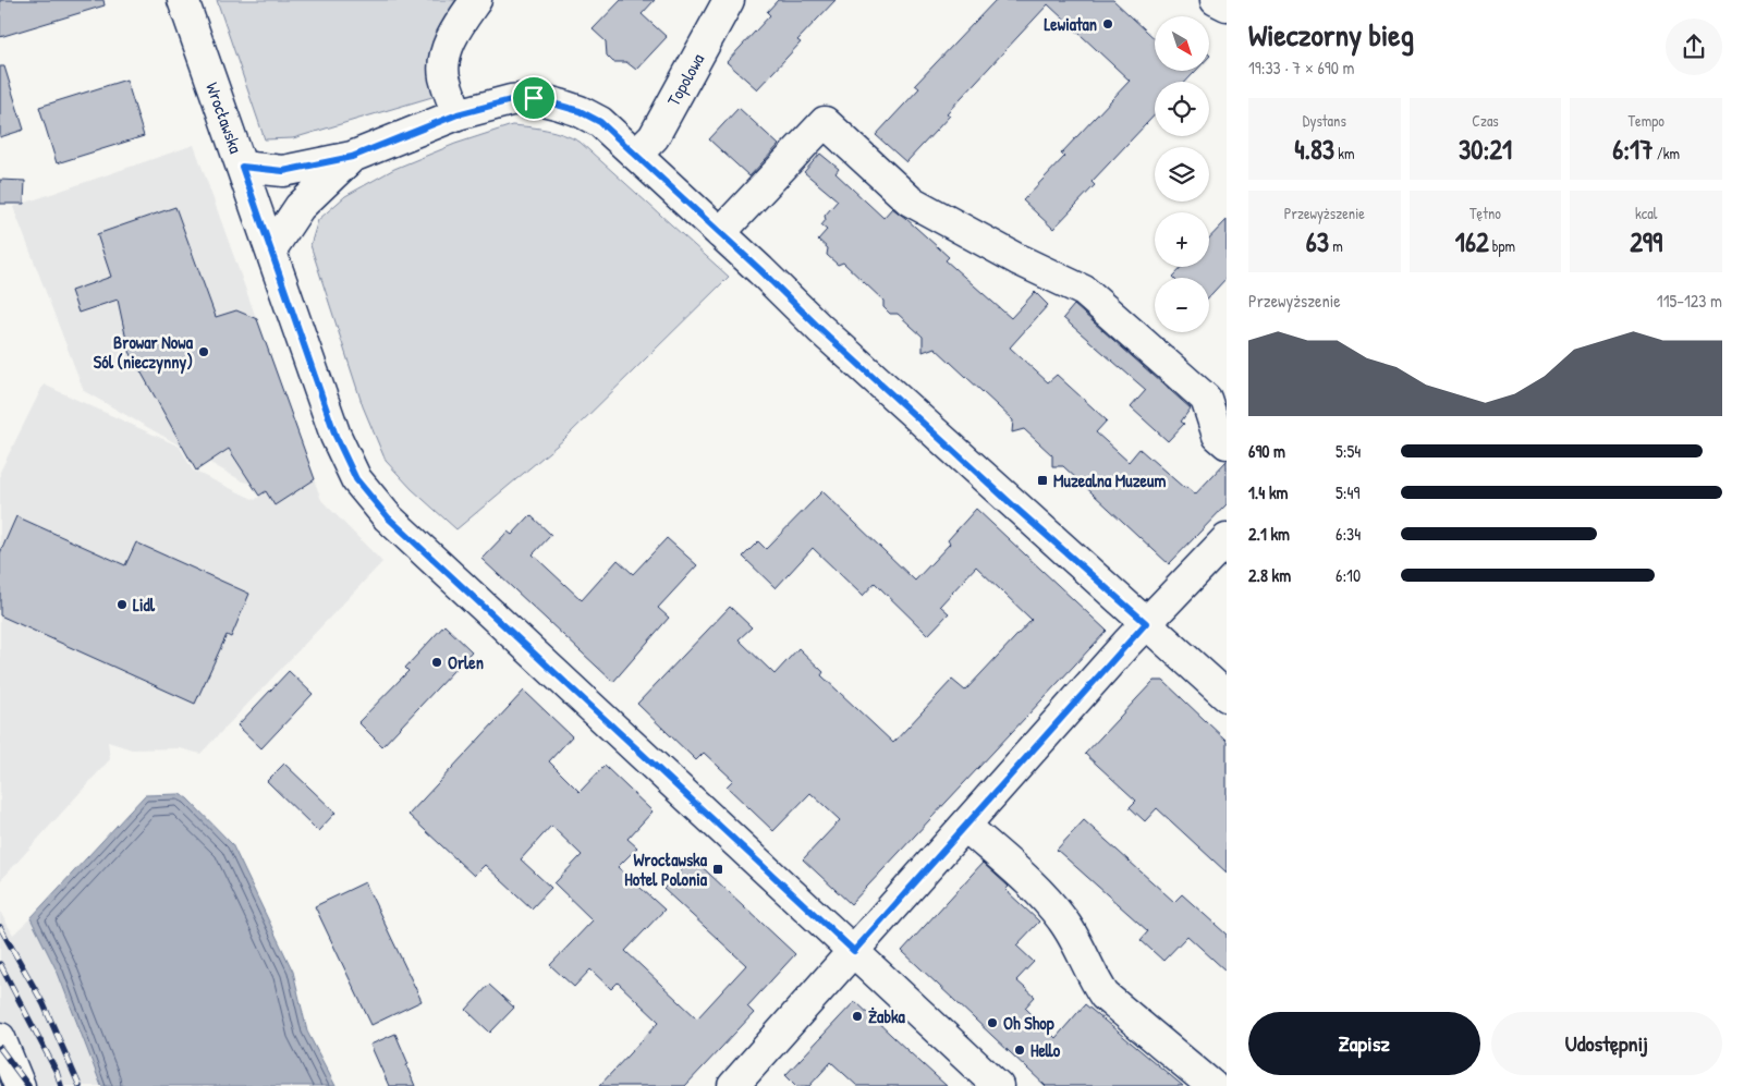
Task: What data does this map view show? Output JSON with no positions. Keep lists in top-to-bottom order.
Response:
{
  "streets": {
    "street": ["Topolowa", "Wrocławska"]
  },
  "places": {
    "other": [
      "Lewiatan",
      "Browar Nowa Sól (nieczynny)",
      "Lidl",
      "Orlen",
      "Żabka",
      "Oh Shop",
      "Hello"
    ],
    "transit": ["Muzealna Muzeum", "Wrocławska Hotel Polonia"]
  },
  "north": "bottom right",
  "page": {
    "heading": ["Wieczorny bieg", "19:33 · 7 × 690 m"],
    "map_buttons": ["+", "−"],
    "stats": [
      ["Dystans", "4.83 km"],
      ["Czas", "30:21"],
      ["Tempo", "6:17 /km"],
      ["Przewyższenie", "63 m"],
      ["Tętno", "162 bpm"],
      ["kcal", "299"]
    ],
    "chart": ["Przewyższenie", "115–123 m"],
    "list": [
      {
        "name": "690 m",
        "note": "5:54"
      },
      {
        "name": "1.4 km",
        "note": "5:49"
      },
      {
        "name": "2.1 km",
        "note": "6:34"
      },
      {
        "name": "2.8 km",
        "note": "6:10"
      }
    ],
    "buttons": ["Zapisz", "Udostępnij"]
  }
}
